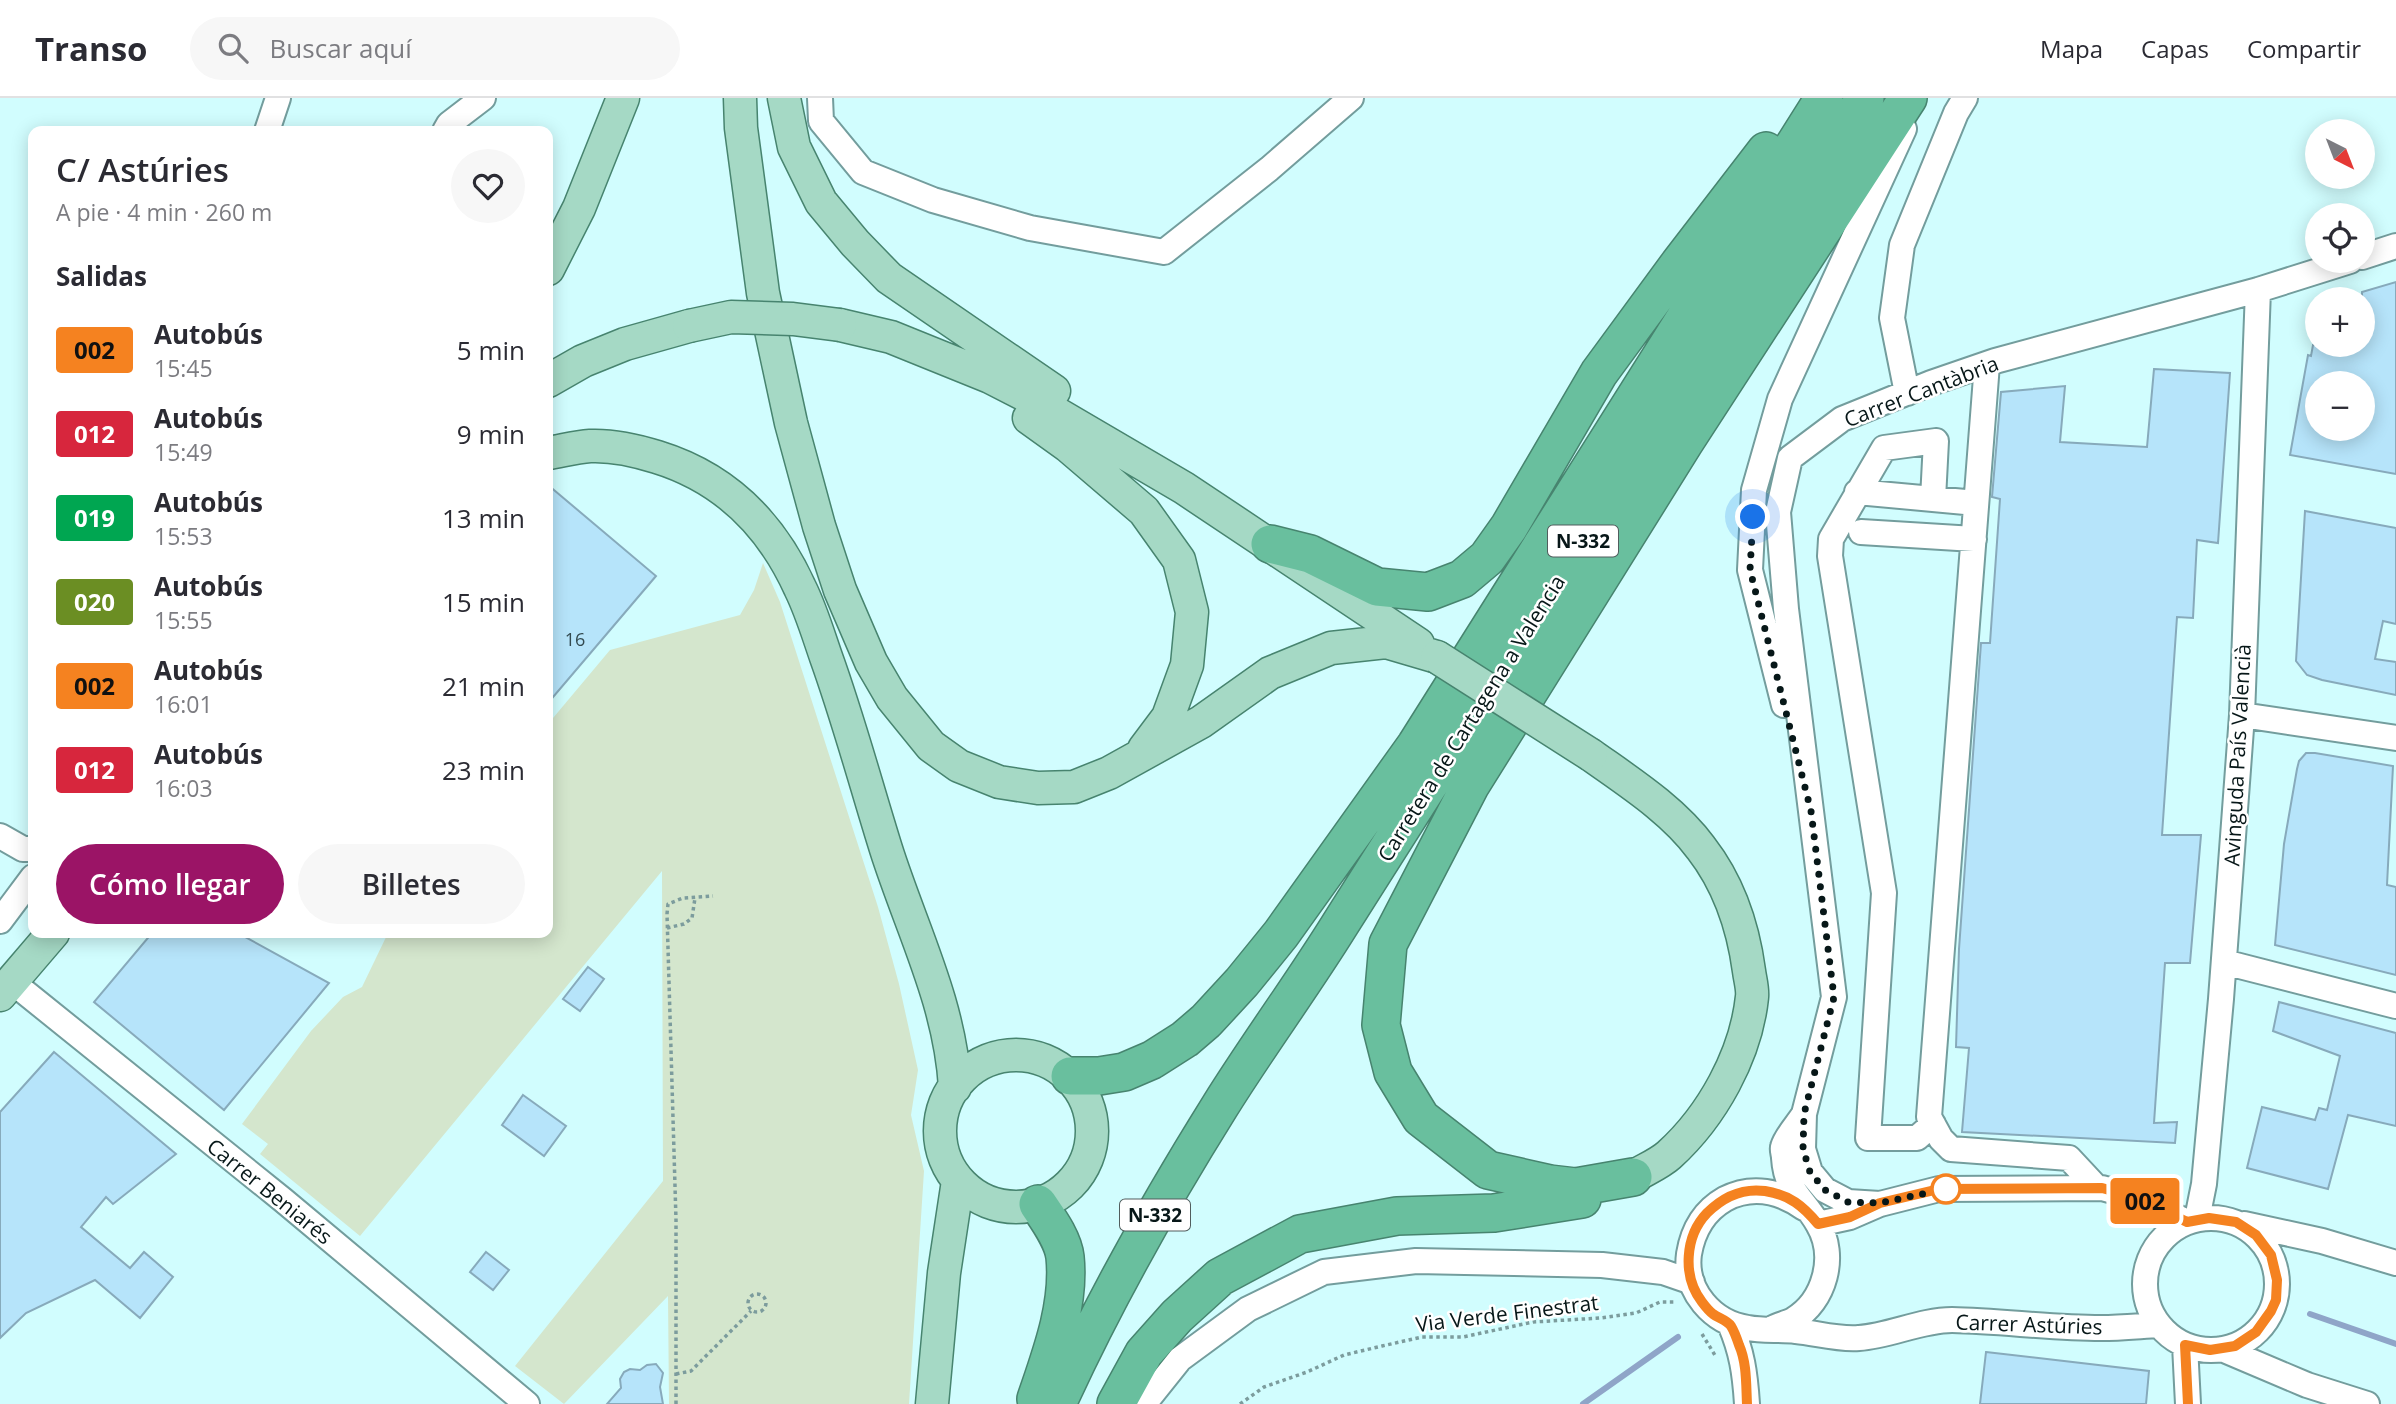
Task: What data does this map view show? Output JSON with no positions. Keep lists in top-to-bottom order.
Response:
{
  "streets": {
    "highway": ["N-332", "Carretera de Cartagena a Valencia"],
    "street": [
      "Carrer Cantàbria",
      "Avinguda País Valencià",
      "Carrer Beniarés",
      "Carrer Astúries"
    ],
    "path": ["Via Verde Finestrat"]
  },
  "crossings": [
    ["Carrer Cantàbria", "Avinguda País Valencià"],
    ["Avinguda País Valencià", "Carrer Astúries"]
  ],
  "lines": ["bus line 002"],
  "house_numbers": ["16"],
  "north": "bottom right",
  "page": {
    "header": "Transo",
    "search": "Buscar aquí",
    "nav": ["Mapa", "Capas", "Compartir"],
    "on_map": "002",
    "map_buttons": ["+", "−"],
    "heading": [
      ["C/ Astúries", "A pie · 4 min · 260 m"],
      "Salidas"
    ],
    "list": [
      {
        "mark": "002",
        "name": "Autobús",
        "note": "15:45",
        "value": "5 min"
      },
      {
        "mark": "012",
        "name": "Autobús",
        "note": "15:49",
        "value": "9 min"
      },
      {
        "mark": "019",
        "name": "Autobús",
        "note": "15:53",
        "value": "13 min"
      },
      {
        "mark": "020",
        "name": "Autobús",
        "note": "15:55",
        "value": "15 min"
      },
      {
        "mark": "002",
        "name": "Autobús",
        "note": "16:01",
        "value": "21 min"
      },
      {
        "mark": "012",
        "name": "Autobús",
        "note": "16:03",
        "value": "23 min"
      }
    ],
    "buttons": ["Cómo llegar", "Billetes"]
  }
}
